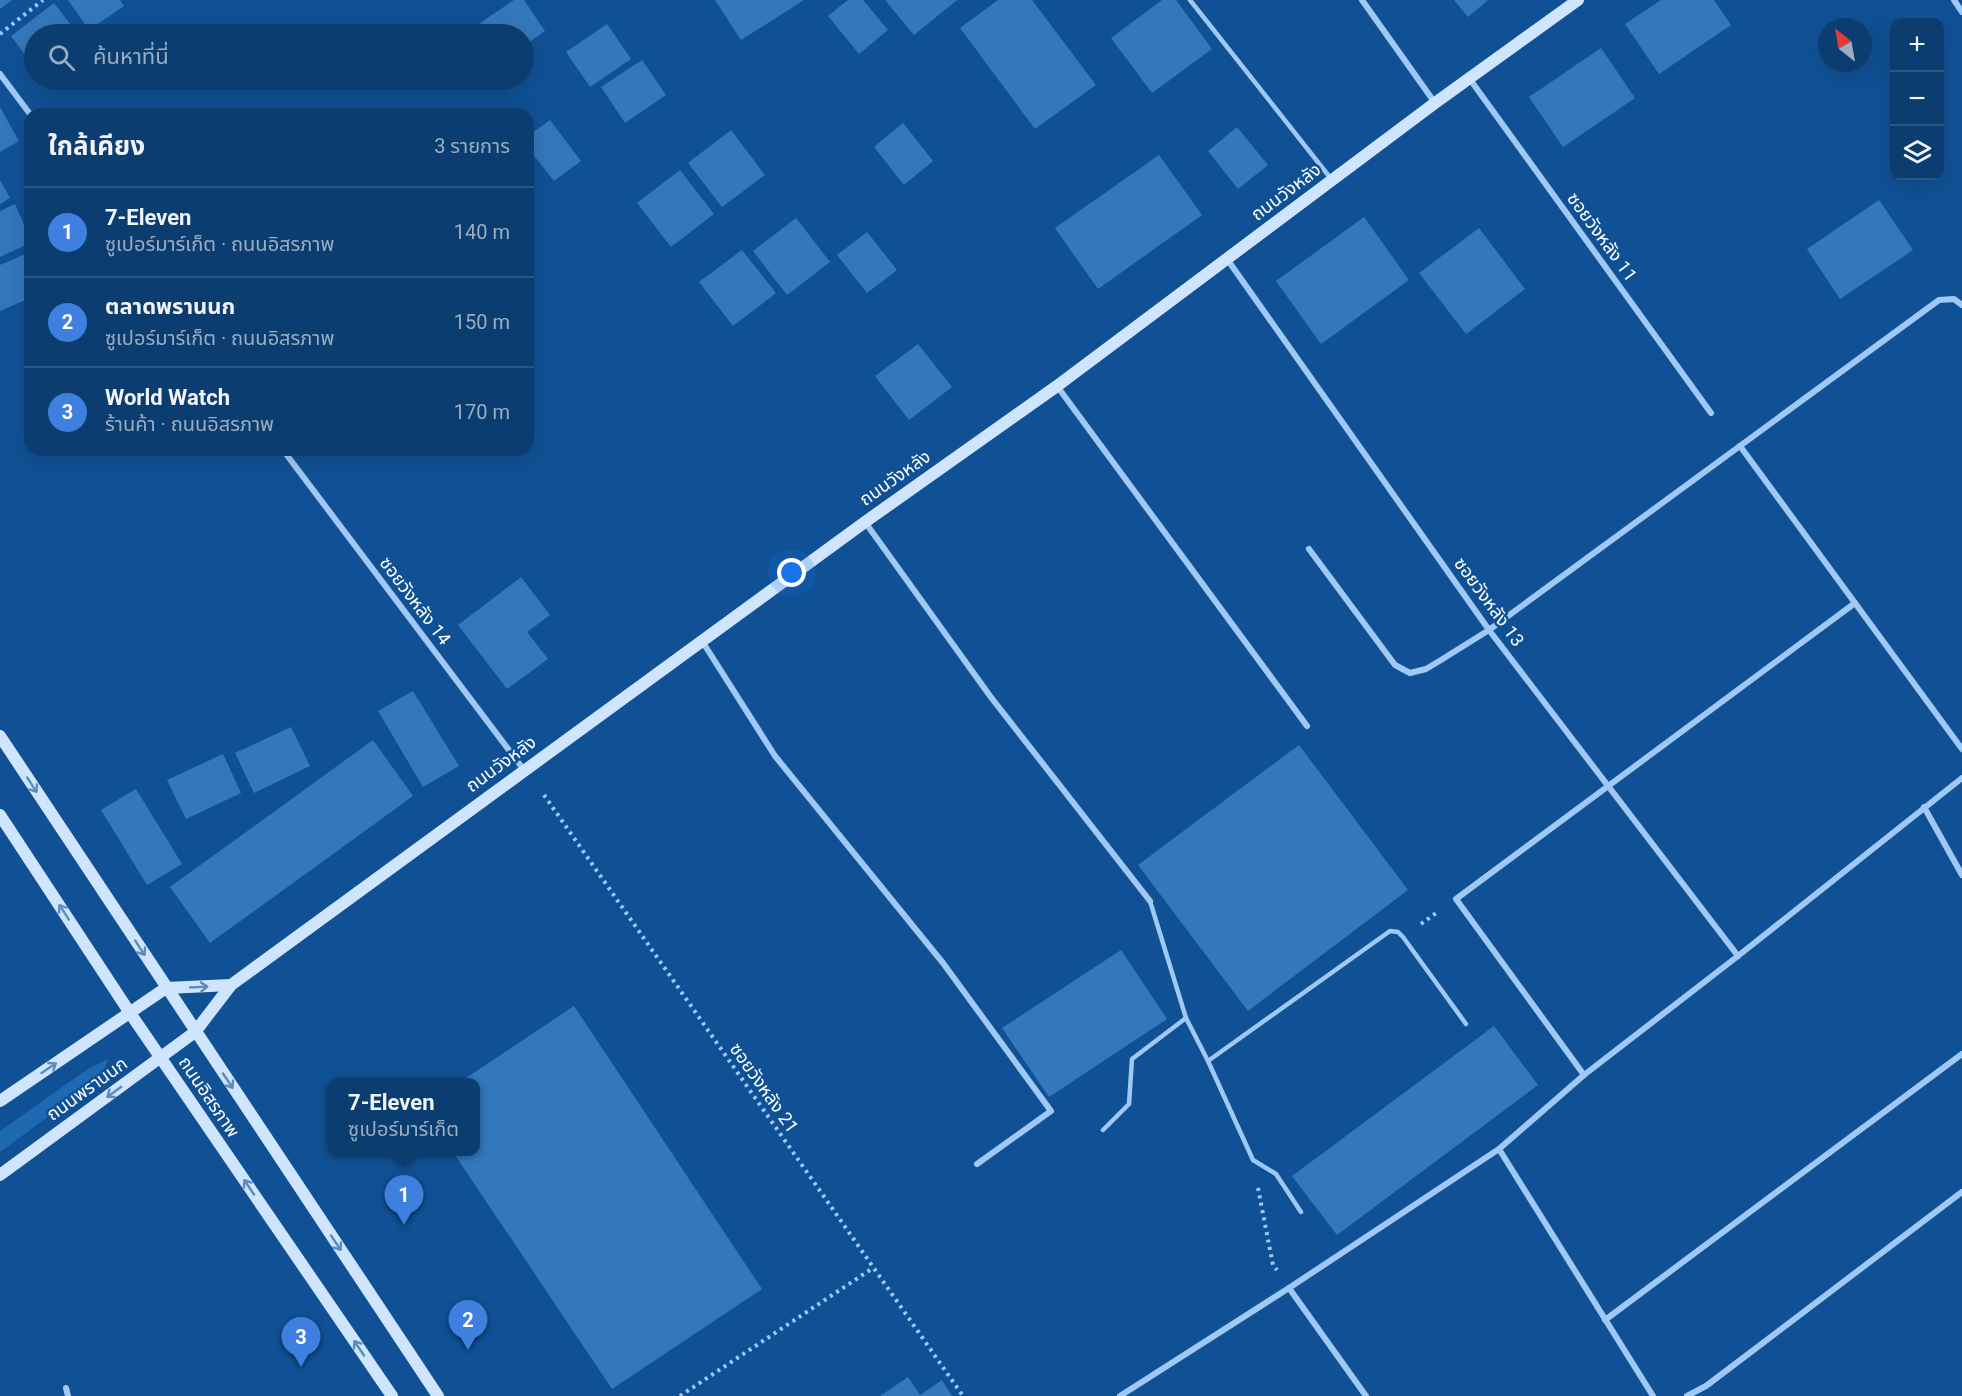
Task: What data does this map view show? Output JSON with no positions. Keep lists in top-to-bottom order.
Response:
{
  "streets": {
    "main road": ["ถนนวังหลัง", "ถนนพรานนก", "ถนนอิสรภาพ"],
    "street": ["ซอยวังหลัง 11", "ซอยวังหลัง 14", "ซอยวังหลัง 13"],
    "path": ["ซอยวังหลัง 21"]
  },
  "crossings": [
    ["ถนนวังหลัง", "ซอยวังหลัง 11"],
    ["ถนนวังหลัง", "ซอยวังหลัง 14"],
    ["ถนนวังหลัง", "ซอยวังหลัง 13"],
    ["ถนนวังหลัง", "ถนนพรานนก"],
    ["ถนนพรานนก", "ถนนอิสรภาพ"]
  ],
  "north": "top left",
  "page": {
    "map_buttons": ["+", "−"],
    "search": "ค้นหาที่นี่",
    "heading": ["ใกล้เคียง", "3 รายการ"],
    "list": [
      {
        "mark": "1",
        "name": "7-Eleven",
        "note": "ซูเปอร์มาร์เก็ต · ถนนอิสรภาพ",
        "value": "140 m"
      },
      {
        "mark": "2",
        "name": "ตลาดพรานนก",
        "note": "ซูเปอร์มาร์เก็ต · ถนนอิสรภาพ",
        "value": "150 m"
      },
      {
        "mark": "3",
        "name": "World Watch",
        "note": "ร้านค้า · ถนนอิสรภาพ",
        "value": "170 m"
      }
    ],
    "popup": ["7-Eleven", "ซูเปอร์มาร์เก็ต"],
    "pins": ["1", "2", "3"]
  }
}
